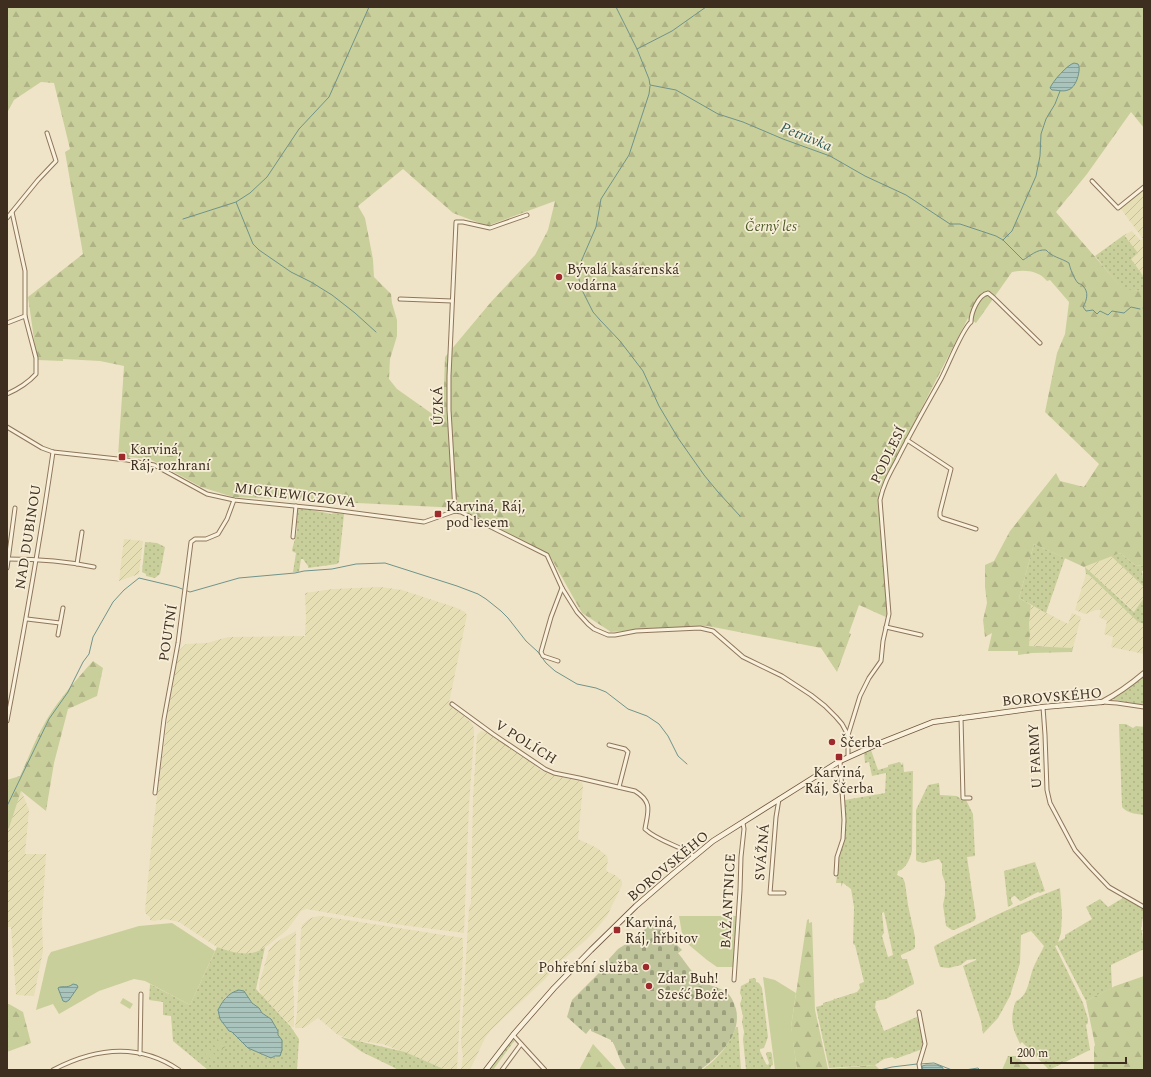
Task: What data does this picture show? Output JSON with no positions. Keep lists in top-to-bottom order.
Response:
{
  "streets": {
    "main road": ["BOROVSKÉHO"],
    "street": [
      "ÚZKÁ",
      "PODLESÍ",
      "MICKIEWICZOVA",
      "NAD DUBINOU",
      "POUTNÍ",
      "V POLÍCH",
      "U FARMY",
      "SVÁŽNÁ",
      "BAŽANTNICE"
    ]
  },
  "crossings": [
    ["ÚZKÁ", "MICKIEWICZOVA"],
    ["MICKIEWICZOVA", "NAD DUBINOU"],
    ["MICKIEWICZOVA", "POUTNÍ"],
    ["BOROVSKÉHO", "V POLÍCH"],
    ["BOROVSKÉHO", "U FARMY"],
    ["BOROVSKÉHO", "SVÁŽNÁ"],
    ["BOROVSKÉHO", "BAŽANTNICE"]
  ],
  "water": ["Petrůvka"],
  "parks": ["Černý les"],
  "places": {
    "other": [
      "Bývalá kasárenská vodárna",
      "Ščerba",
      "Pohřební služba",
      "Zdar Buh! Sześć Boże!"
    ],
    "transit": [
      "Karviná, Ráj, rozhraní",
      "Karviná, Ráj, pod lesem",
      "Karviná, Ráj, Ščerba",
      "Karviná, Ráj, hřbitov"
    ]
  },
  "scale_bar": "200 m"
}
